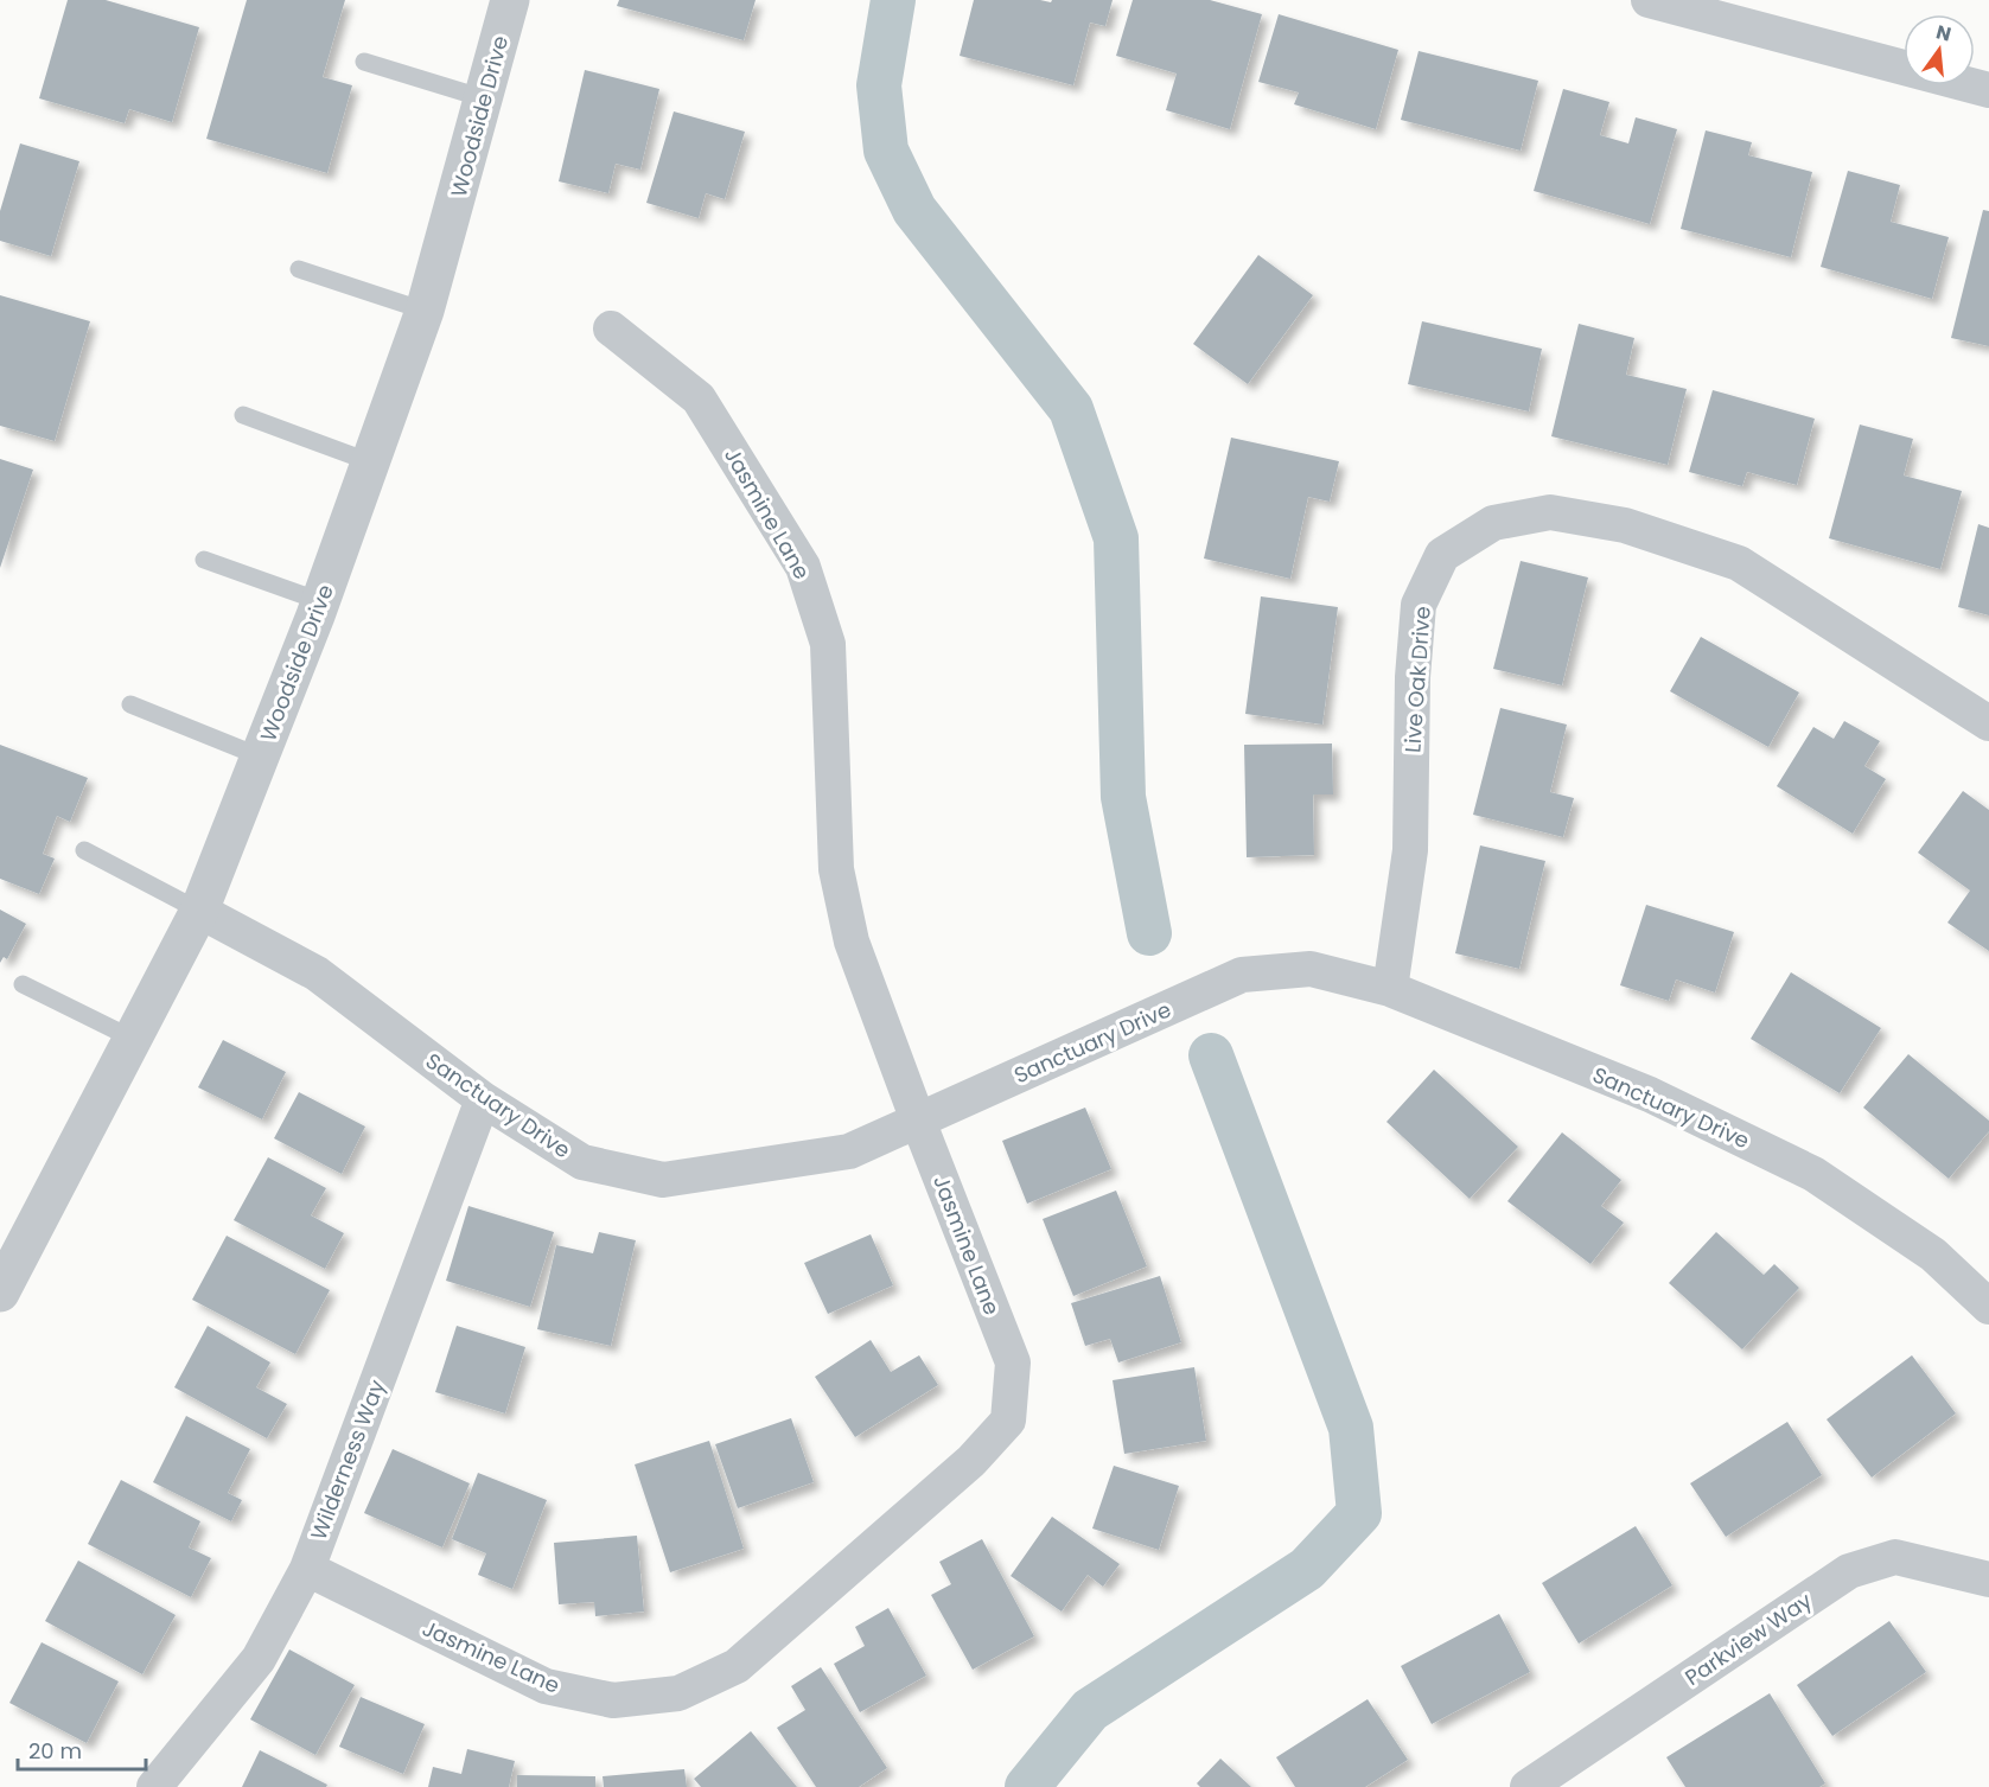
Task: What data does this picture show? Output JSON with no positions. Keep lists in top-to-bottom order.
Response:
{
  "streets": {
    "street": [
      "Woodside Drive",
      "Jasmine Lane",
      "Live Oak Drive",
      "Sanctuary Drive",
      "Wilderness Way",
      "Parkview Way"
    ]
  },
  "crossings": [
    ["Woodside Drive", "Sanctuary Drive"],
    ["Jasmine Lane", "Sanctuary Drive"],
    ["Jasmine Lane", "Wilderness Way"],
    ["Live Oak Drive", "Sanctuary Drive"],
    ["Sanctuary Drive", "Wilderness Way"]
  ],
  "scale_bar": "20 m",
  "north": "top"
}
